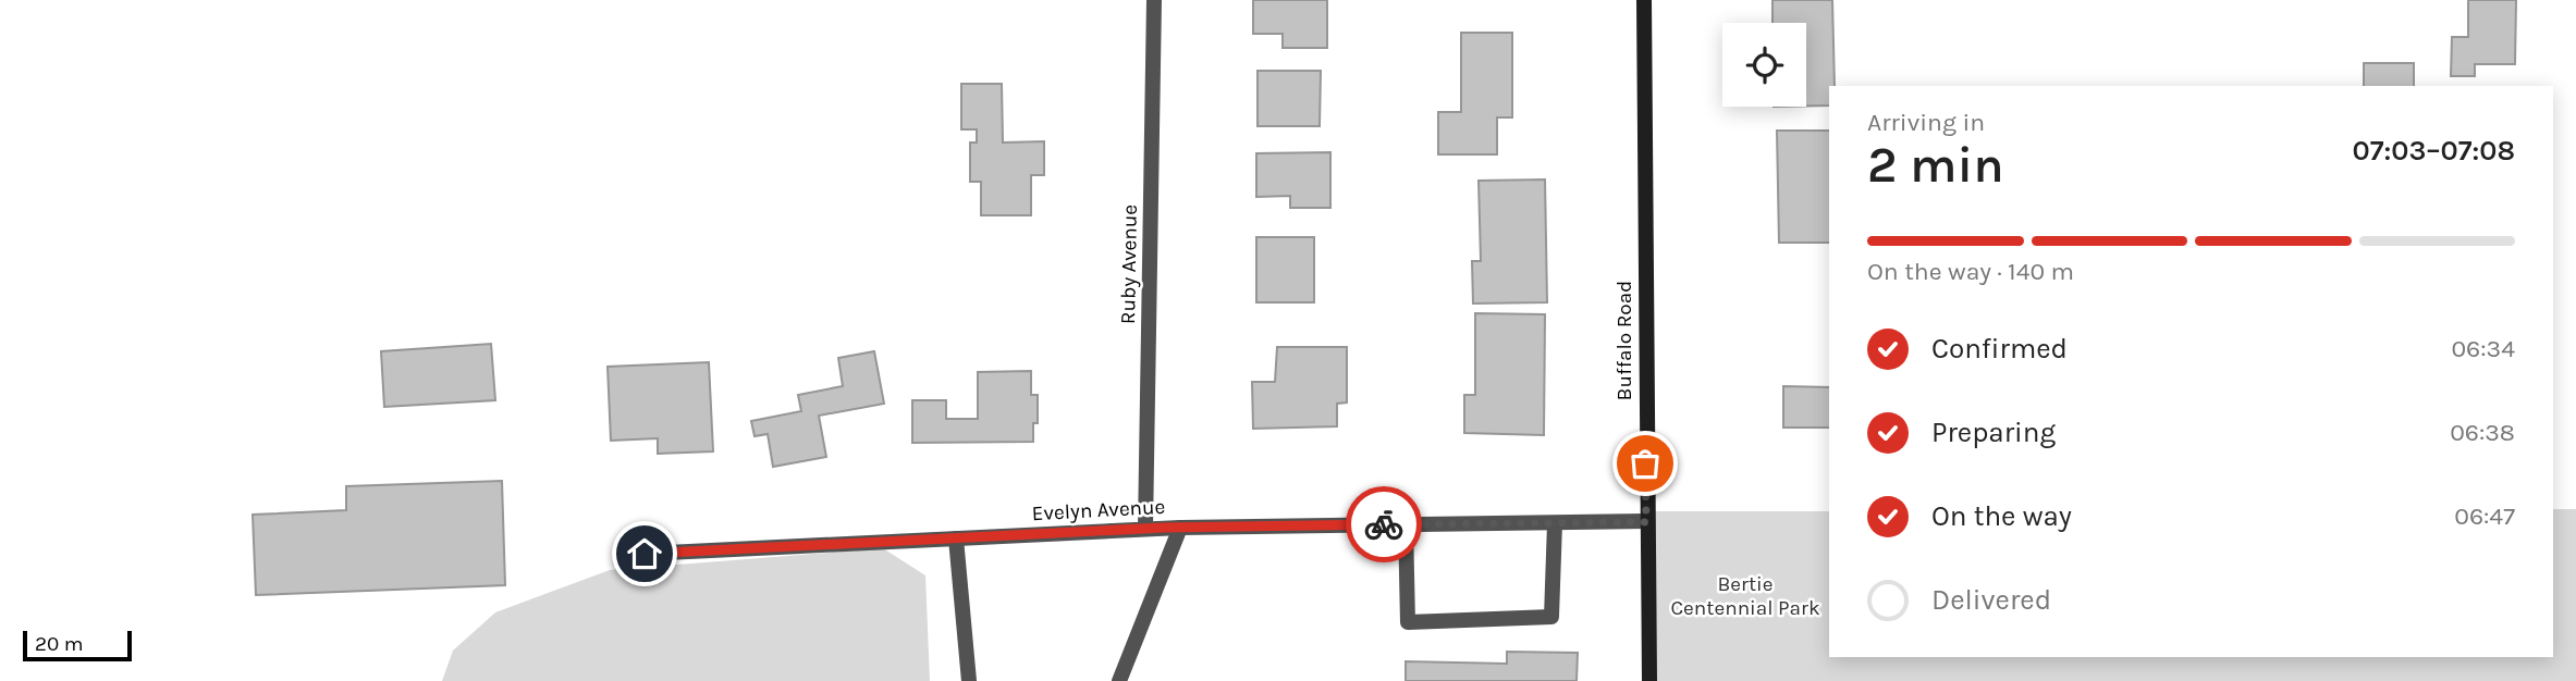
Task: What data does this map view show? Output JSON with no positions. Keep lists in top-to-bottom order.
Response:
{
  "streets": {
    "street": ["Ruby Avenue", "Buffalo Road", "Evelyn Avenue"]
  },
  "crossings": [
    ["Ruby Avenue", "Evelyn Avenue"],
    ["Buffalo Road", "Evelyn Avenue"]
  ],
  "parks": ["Bertie Centennial Park"],
  "scale_bar": "20 m",
  "page": {
    "heading": ["2 min", "Arriving in", "07:03–07:08"],
    "bar": "On the way · 140 m",
    "list": [
      ["Confirmed", "06:34"],
      ["Preparing", "06:38"],
      ["On the way", "06:47"],
      "Delivered"
    ],
    "scale": "20 m"
  }
}
